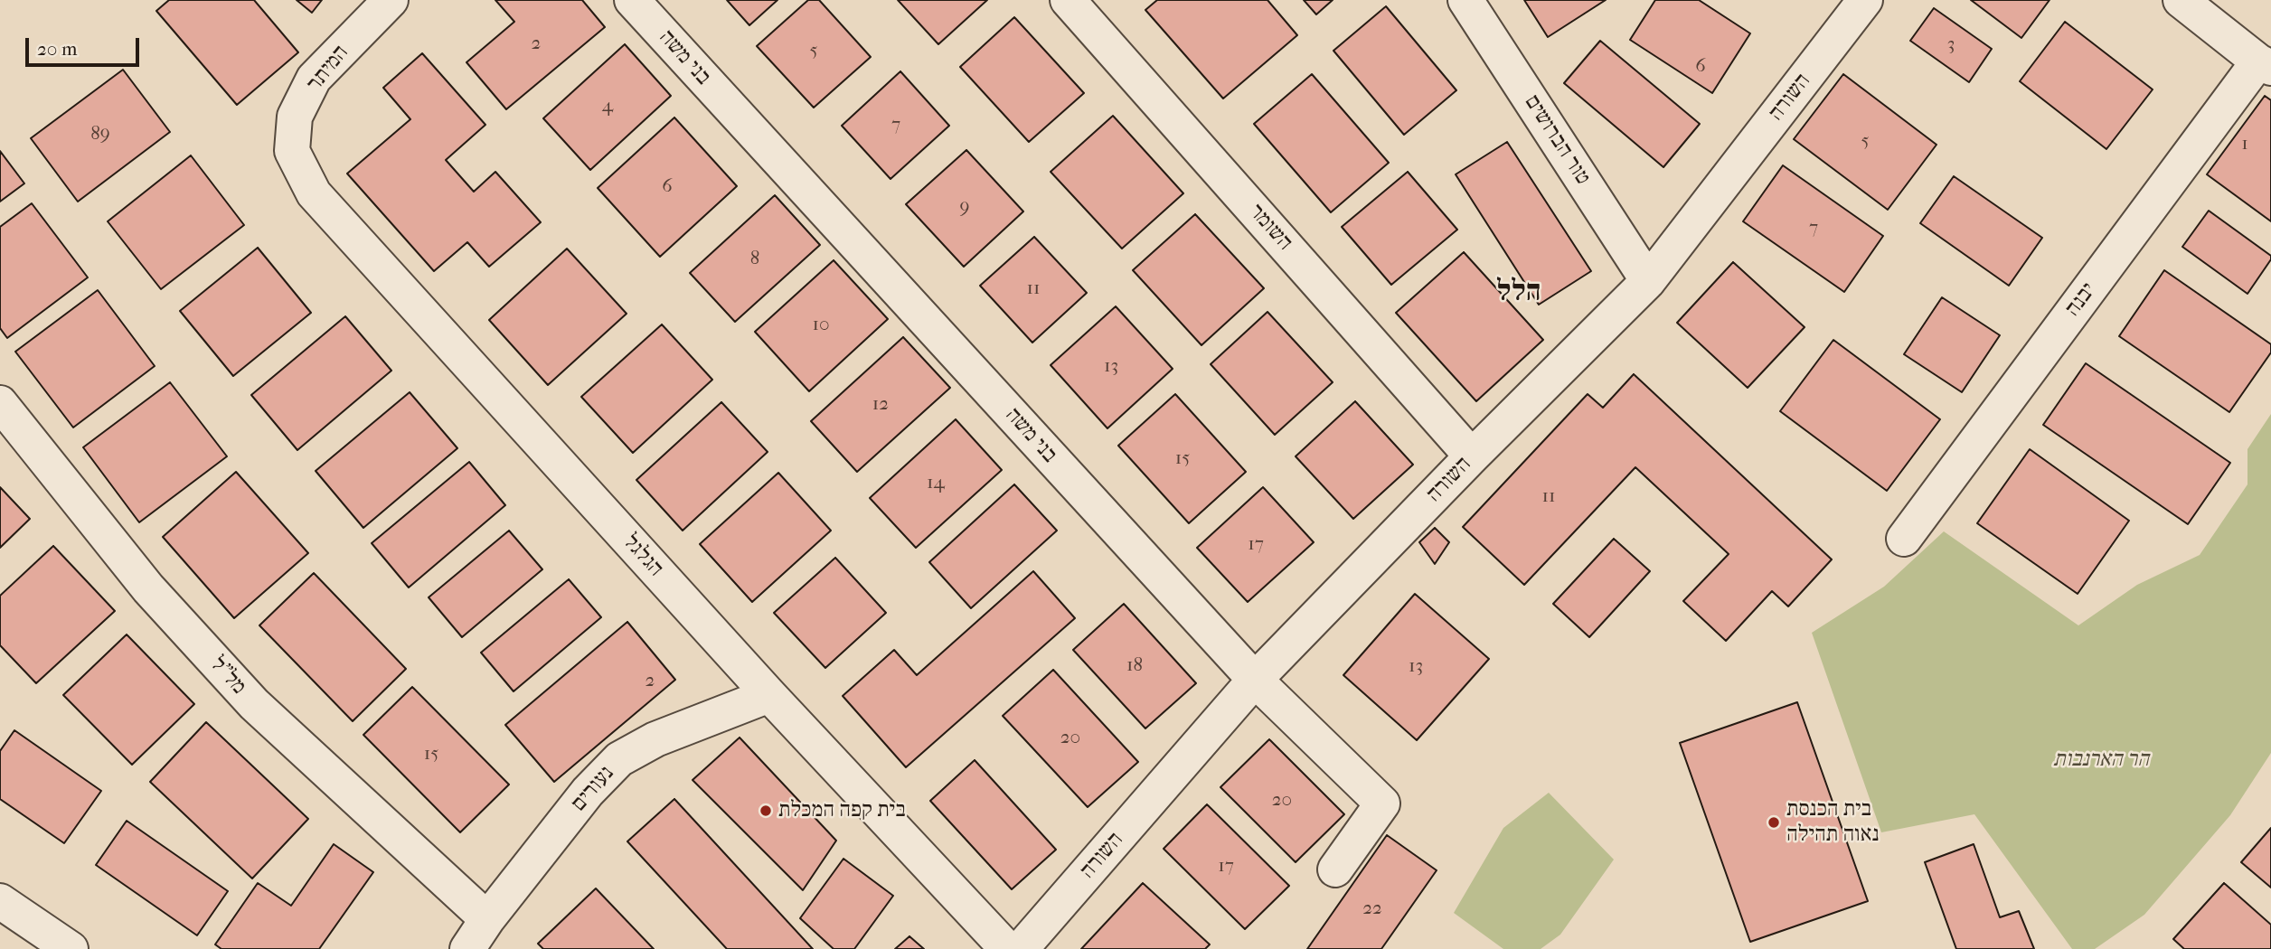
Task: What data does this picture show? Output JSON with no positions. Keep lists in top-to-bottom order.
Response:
{
  "streets": {
    "street": [
      "בני משה",
      "המיתר",
      "השורה",
      "טור הברושים",
      "השומר",
      "יבנה",
      "הגלגל",
      "מל\"ל",
      "נעורים"
    ]
  },
  "crossings": [
    ["בני משה", "השורה"],
    ["המיתר", "הגלגל"],
    ["השורה", "טור הברושים"],
    ["השורה", "השומר"],
    ["הגלגל", "נעורים"],
    ["מל\"ל", "נעורים"]
  ],
  "districts": ["הלל"],
  "parks": ["הר הארנבות"],
  "places": ["בית קפה המכלת", "בית הכנסת נאוה תהילה"],
  "house_numbers": [
    "2",
    "3",
    "5",
    "6",
    "4",
    "7",
    "89",
    "5",
    "1",
    "6",
    "9",
    "7",
    "8",
    "11",
    "10",
    "13",
    "12",
    "15",
    "14",
    "11",
    "17",
    "18",
    "13",
    "2",
    "20",
    "15",
    "20",
    "17",
    "22"
  ],
  "scale_bar": "20 m"
}
